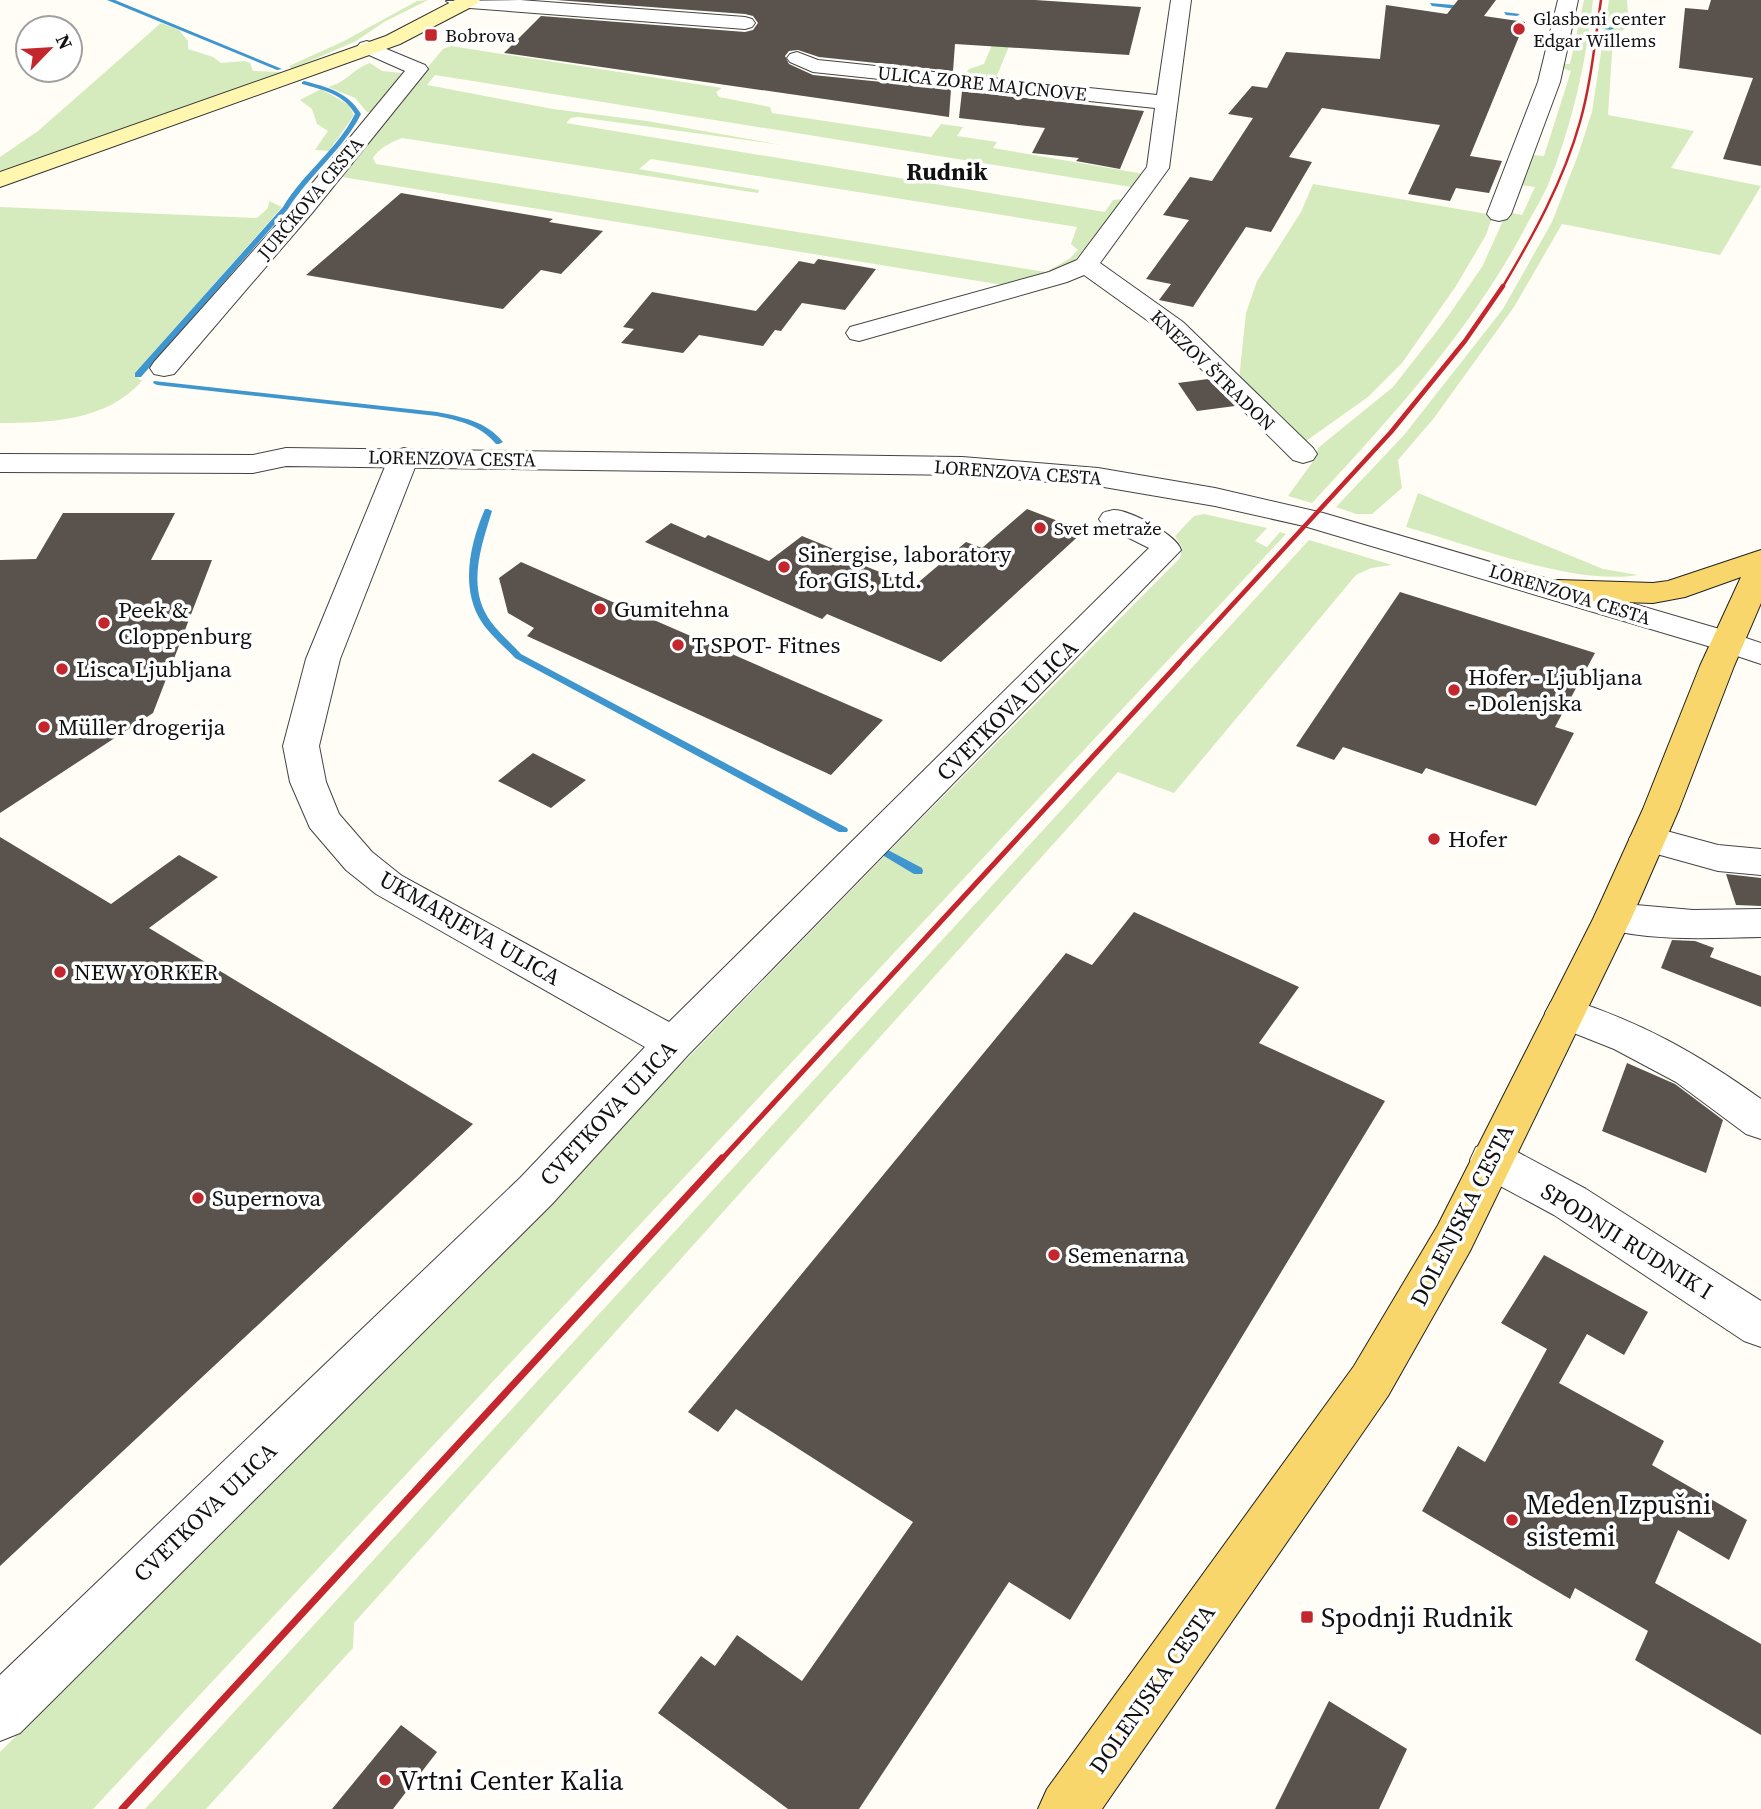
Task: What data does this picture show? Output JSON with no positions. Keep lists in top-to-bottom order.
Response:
{
  "streets": {
    "main road": ["DOLENJSKA CESTA"],
    "street": [
      "ULICA ZORE MAJCNOVE",
      "JURČKOVA CESTA",
      "KNEZOV ŠTRADON",
      "LORENZOVA CESTA",
      "CVETKOVA ULICA",
      "UKMARJEVA ULICA",
      "SPODNJI RUDNIK I"
    ]
  },
  "crossings": [
    ["LORENZOVA CESTA", "UKMARJEVA ULICA"],
    ["LORENZOVA CESTA", "DOLENJSKA CESTA"],
    ["CVETKOVA ULICA", "UKMARJEVA ULICA"],
    ["DOLENJSKA CESTA", "SPODNJI RUDNIK I"]
  ],
  "districts": ["Rudnik"],
  "places": {
    "other": [
      "Glasbeni center Edgar Willems",
      "Svet metraže",
      "Sinergise, laboratory for GIS, Ltd.",
      "Gumitehna",
      "Peek & Cloppenburg",
      "T SPOT- Fitnes",
      "Lisca Ljubljana",
      "Hofer - Ljubljana - Dolenjska",
      "Müller drogerija",
      "Hofer",
      "NEW YORKER",
      "Supernova",
      "Semenarna",
      "Meden Izpušni sistemi",
      "Vrtni Center Kalia"
    ],
    "transit": ["Bobrova", "Spodnji Rudnik"]
  },
  "north": "top right"
}
